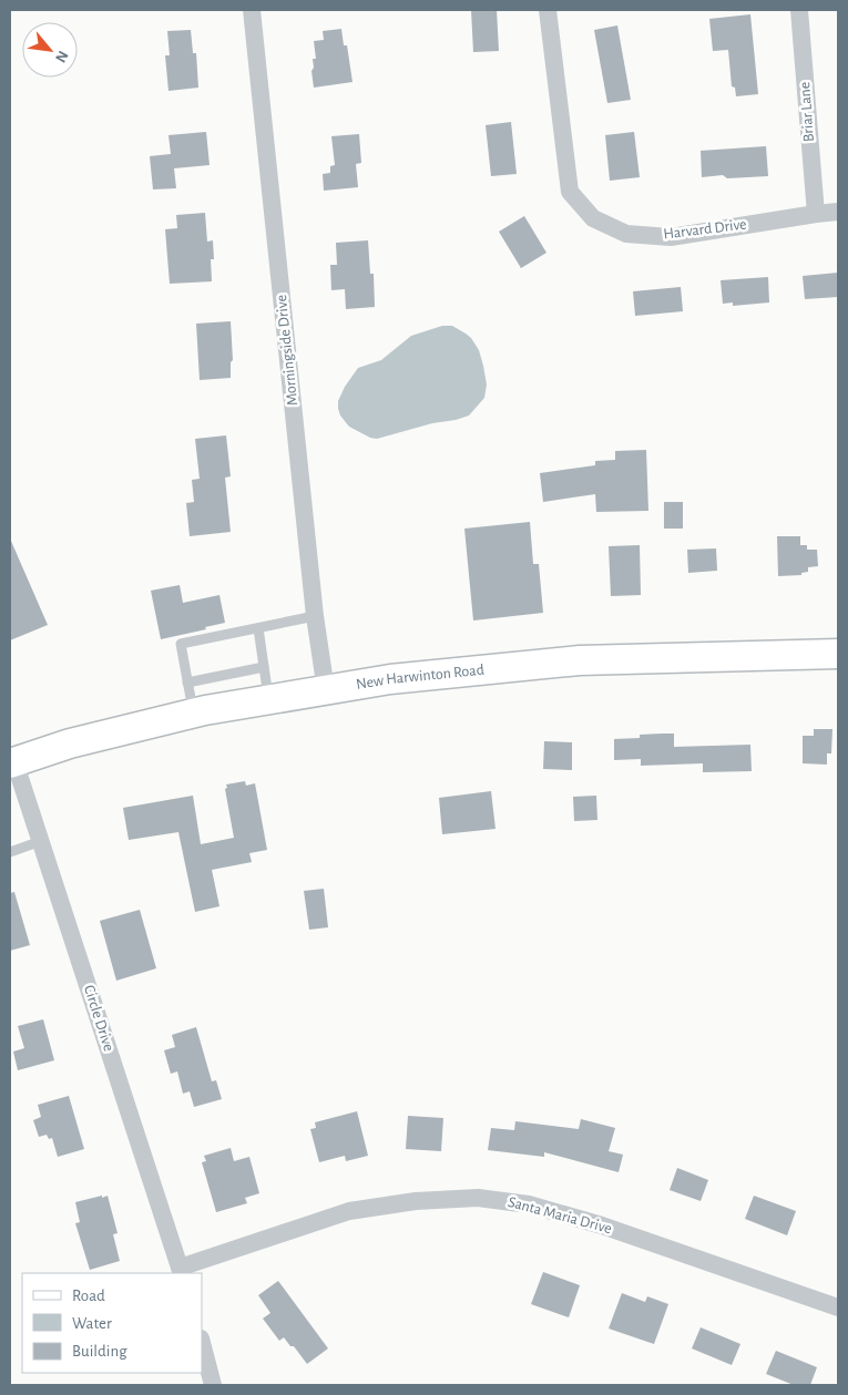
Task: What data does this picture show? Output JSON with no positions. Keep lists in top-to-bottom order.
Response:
{
  "streets": {
    "main road": ["New Harwinton Road"],
    "street": [
      "Briar Lane",
      "Harvard Drive",
      "Morningside Drive",
      "Circle Drive",
      "Santa Maria Drive"
    ]
  },
  "crossings": [
    ["Briar Lane", "Harvard Drive"],
    ["Morningside Drive", "New Harwinton Road"],
    ["New Harwinton Road", "Circle Drive"],
    ["Circle Drive", "Santa Maria Drive"]
  ],
  "legend": ["Road", "Water", "Building"],
  "north": "bottom right"
}
